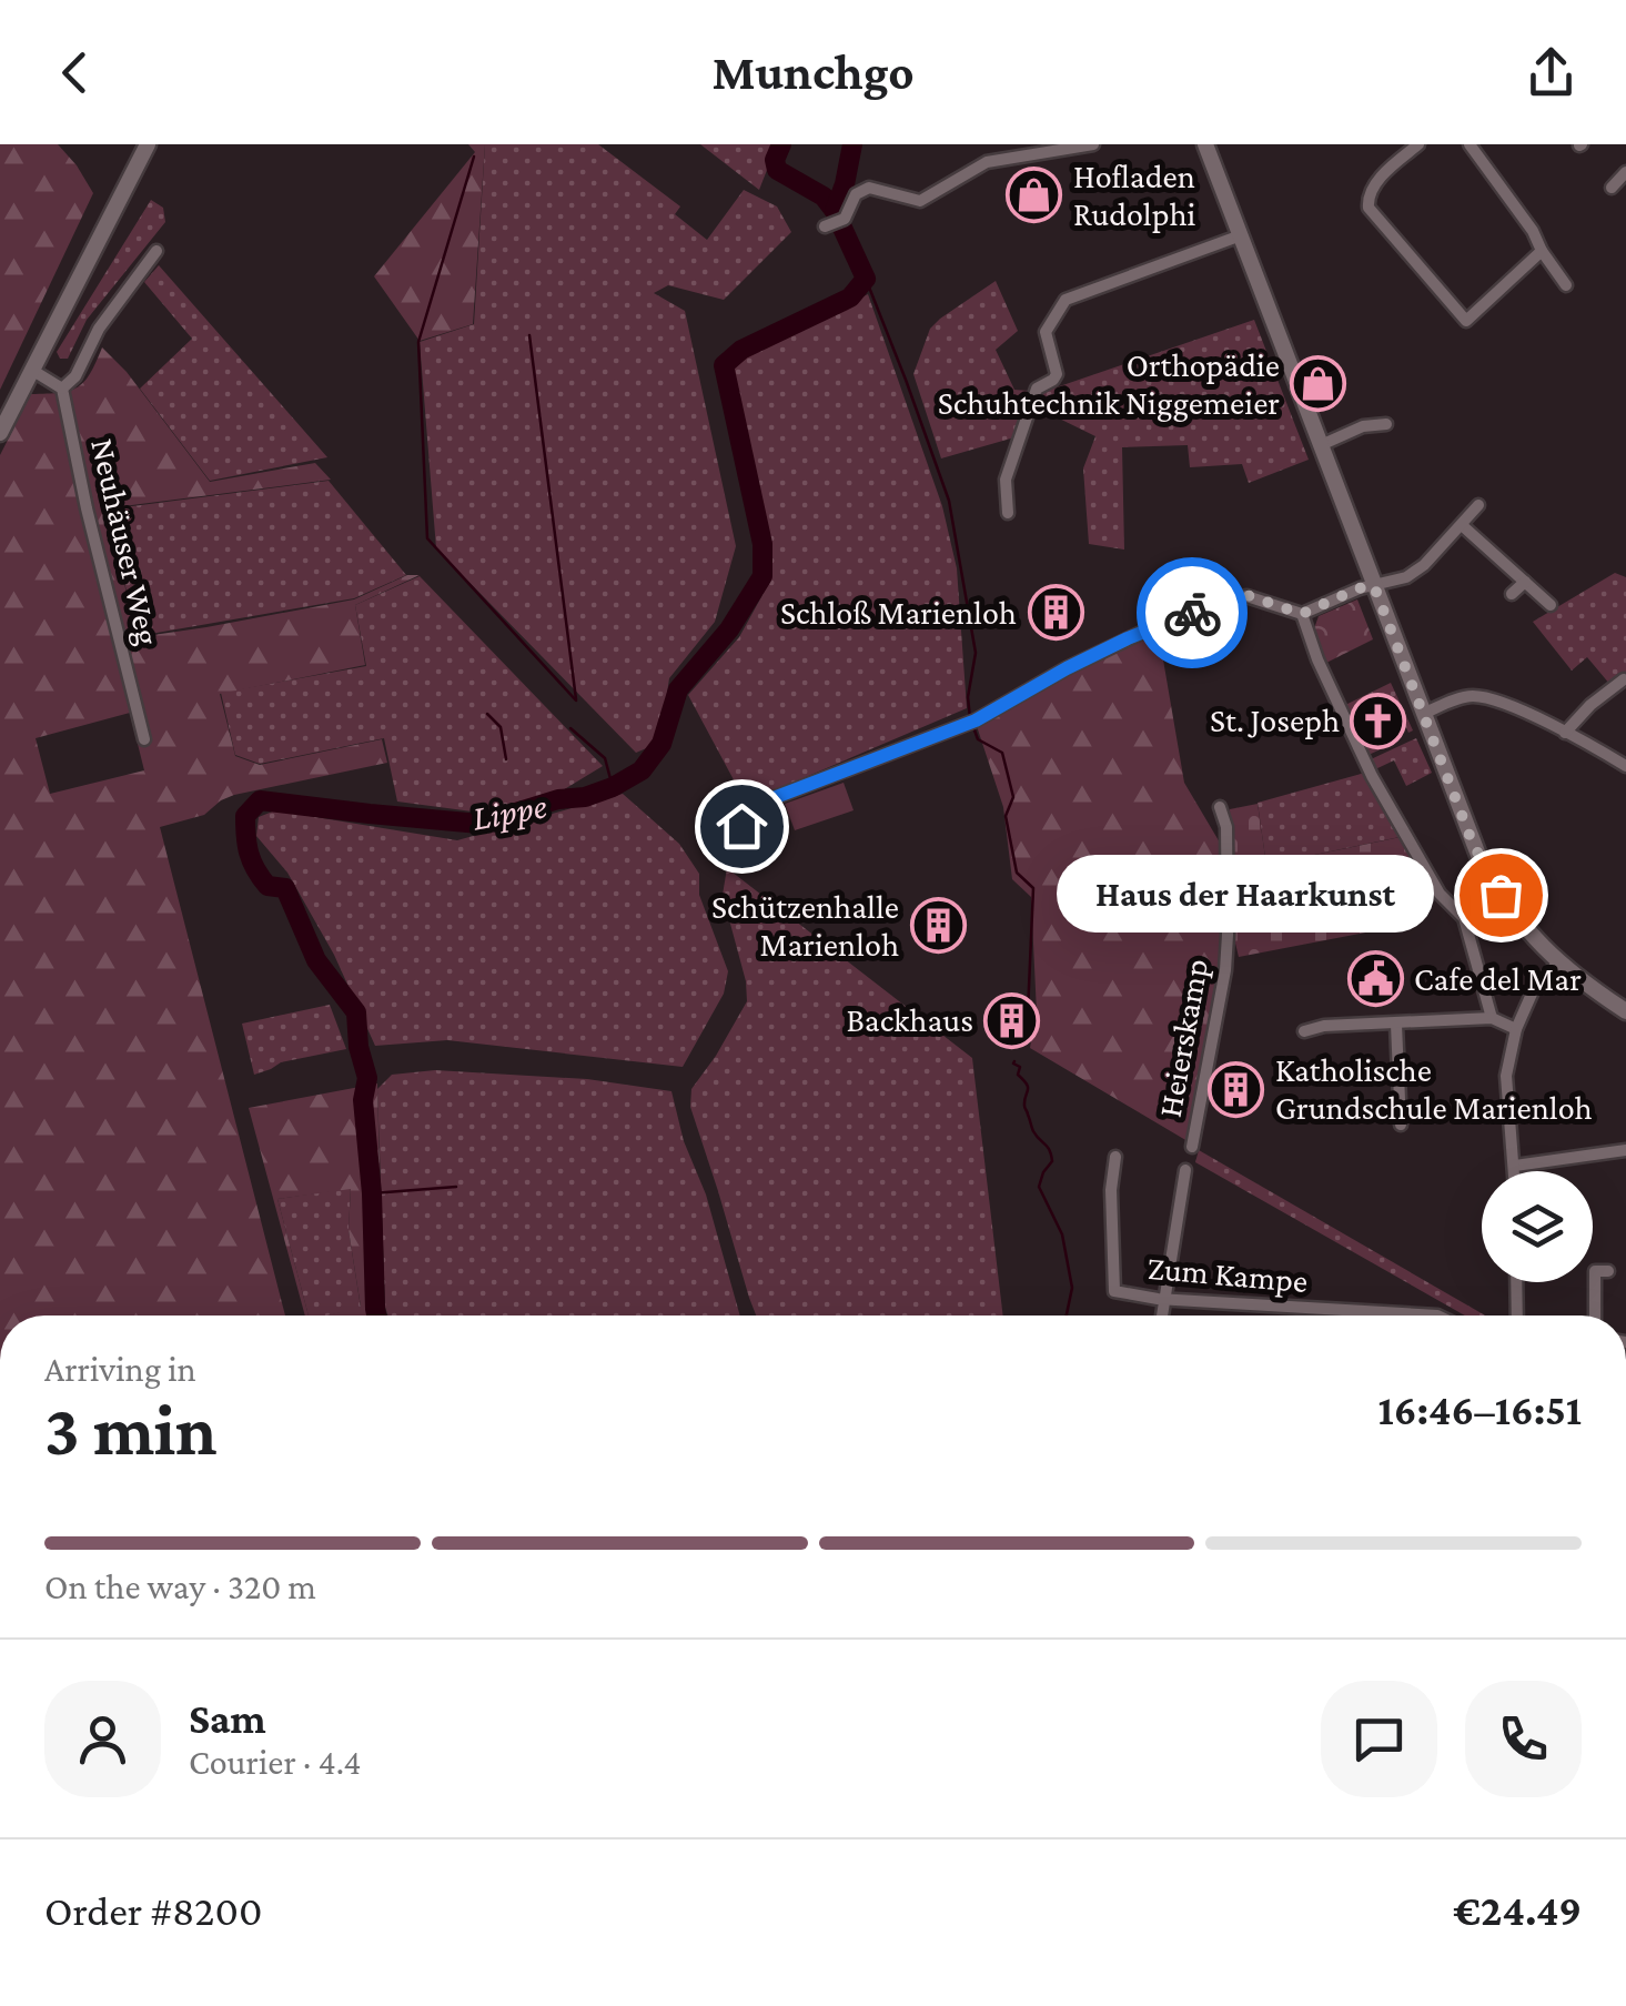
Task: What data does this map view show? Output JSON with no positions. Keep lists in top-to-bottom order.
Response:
{
  "streets": {
    "street": ["Neuhäuser Weg", "Heierskamp", "Zum Kampe"]
  },
  "crossings": [
    ["Heierskamp", "Zum Kampe"]
  ],
  "water": ["Lippe"],
  "places": {
    "shop": ["Hofladen Rudolphi", "Orthopädie Schuhtechnik Niggemeier"],
    "building": [
      "Schloß Marienloh",
      "Schützenhalle Marienloh",
      "Backhaus",
      "Katholische Grundschule Marienloh"
    ],
    "church": ["St. Joseph"],
    "other": ["Haus der Haarkunst"],
    "public building": ["Cafe del Mar"]
  },
  "page": {
    "header": "Munchgo",
    "bubble": "Haus der Haarkunst",
    "heading": ["3 min", "Arriving in", "16:46–16:51"],
    "panel": [
      "Sam",
      "Courier · 4.4",
      "Order #8200",
      "€24.49"
    ],
    "bar": "On the way · 320 m"
  }
}
